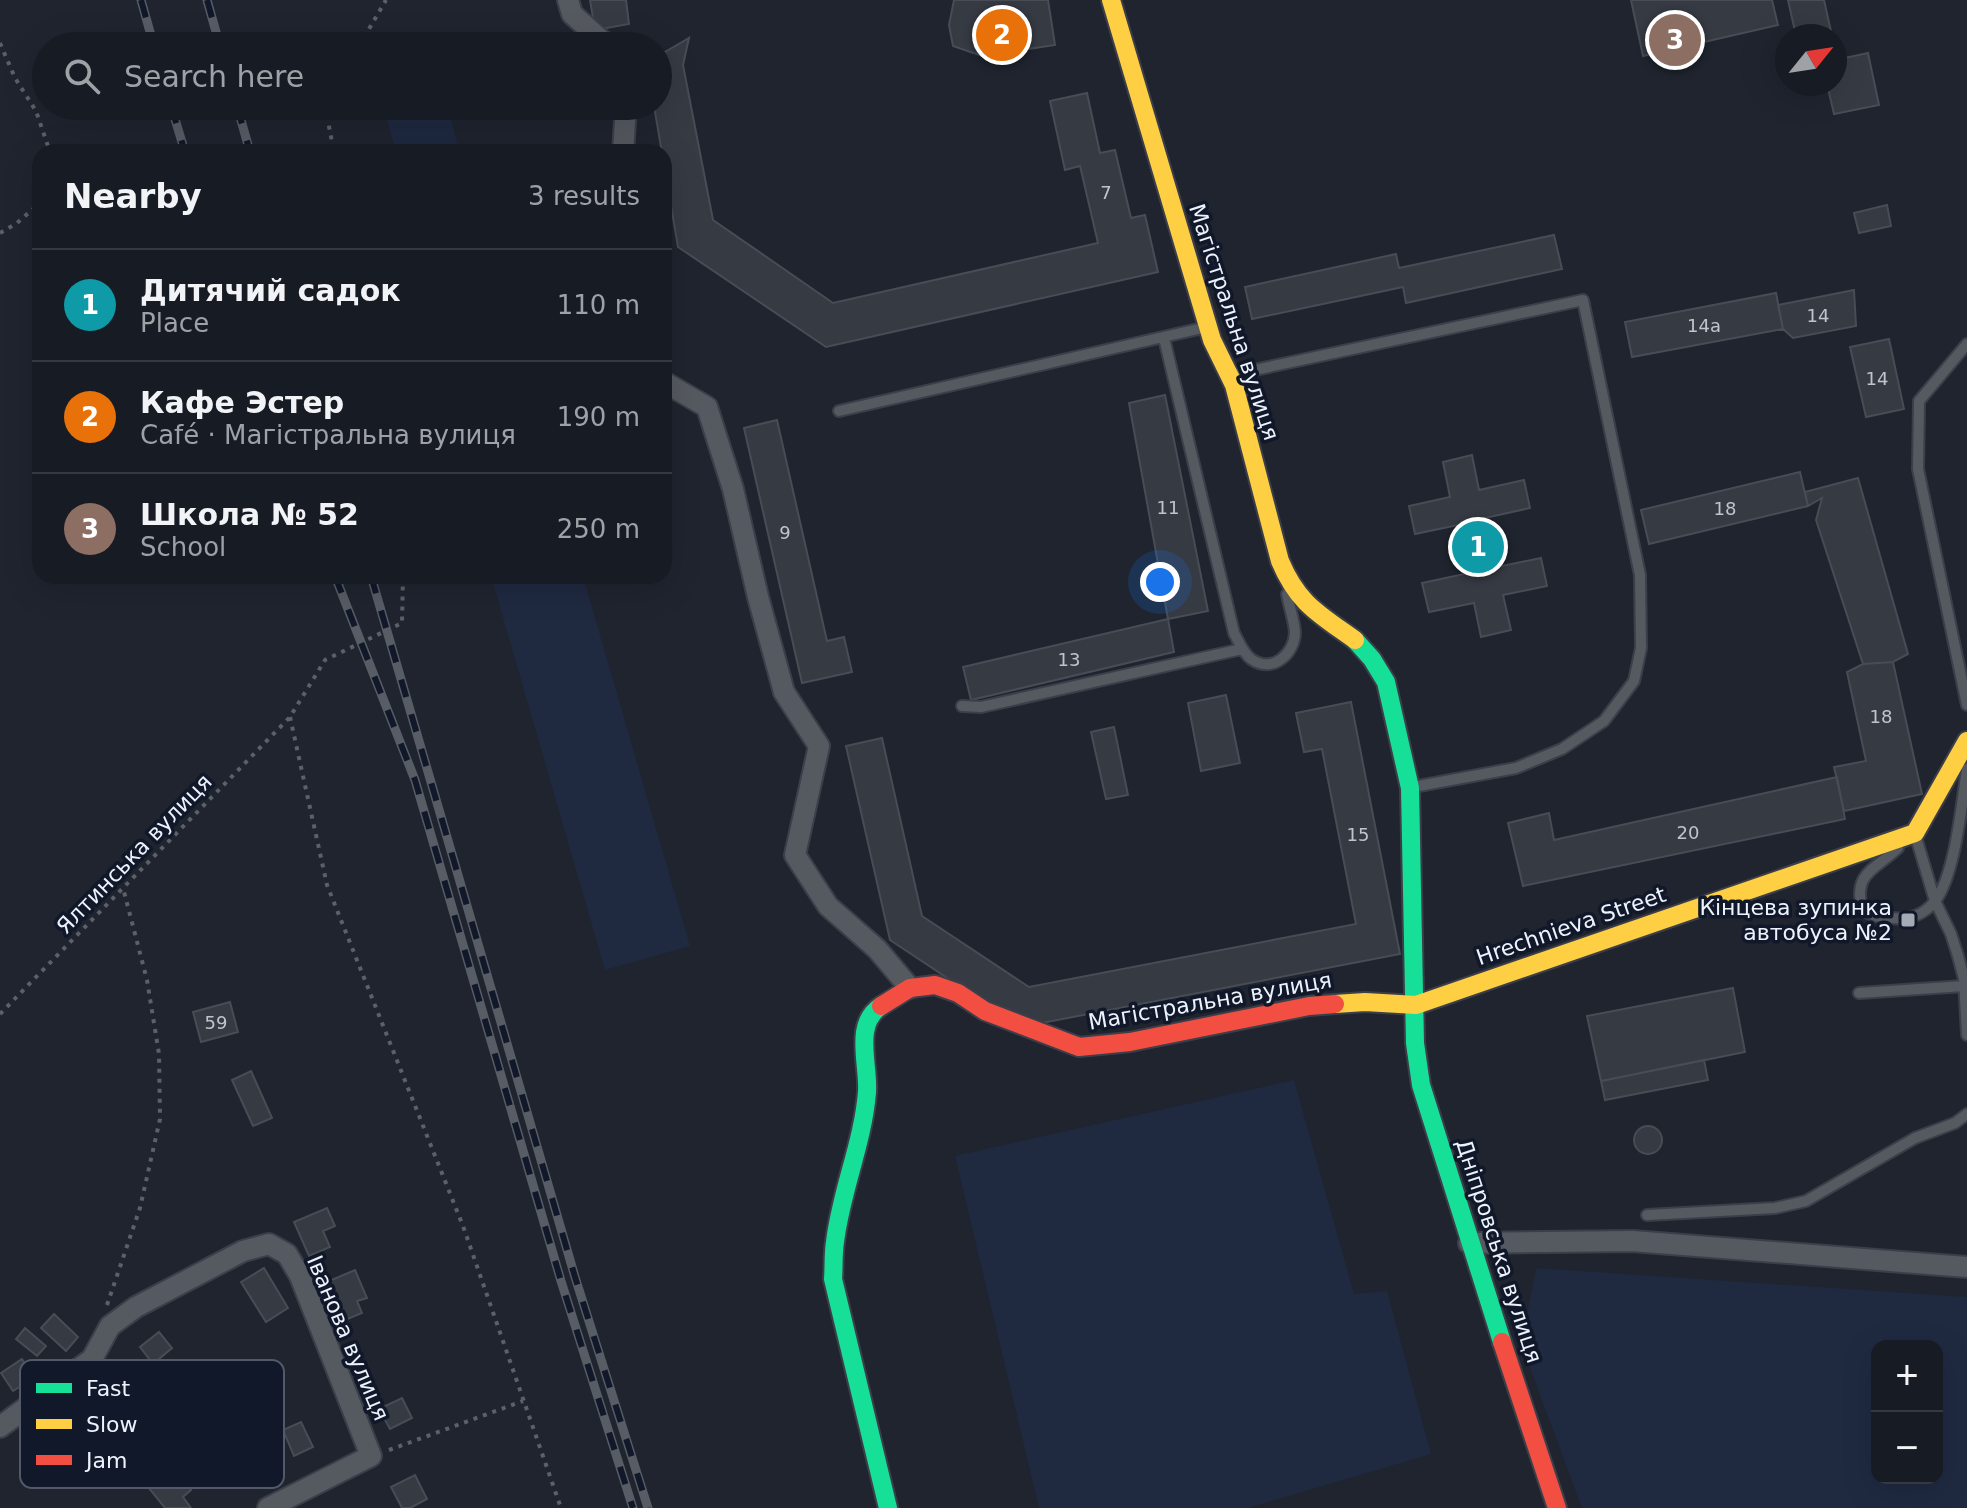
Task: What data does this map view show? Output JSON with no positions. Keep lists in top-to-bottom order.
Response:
{
  "streets": {
    "street": [
      "Магістральна вулиця",
      "Hrechnieva Street",
      "Дніпровська вулиця",
      "Іванова вулиця"
    ],
    "path": ["Ялтинська вулиця"]
  },
  "crossings": [
    ["Магістральна вулиця", "Hrechnieva Street"],
    ["Магістральна вулиця", "Дніпровська вулиця"],
    ["Hrechnieva Street", "Дніпровська вулиця"]
  ],
  "places": {
    "transit": ["Кінцева зупинка автобуса №2"]
  },
  "house_numbers": [
    "7",
    "14",
    "14а",
    "14",
    "11",
    "18",
    "9",
    "13",
    "18",
    "20",
    "15",
    "59"
  ],
  "legend": ["Fast", "Slow", "Jam"],
  "north": "top right",
  "page": {
    "pins": ["2", "3", "1"],
    "search": "Search here",
    "heading": ["Nearby", "3 results"],
    "list": [
      {
        "mark": "1",
        "name": "Дитячий садок",
        "note": "Place",
        "value": "110 m"
      },
      {
        "mark": "2",
        "name": "Кафе Эстер",
        "note": "Café · Магістральна вулиця",
        "value": "190 m"
      },
      {
        "mark": "3",
        "name": "Школа № 52",
        "note": "School",
        "value": "250 m"
      }
    ],
    "map_buttons": ["+", "−"]
  }
}
